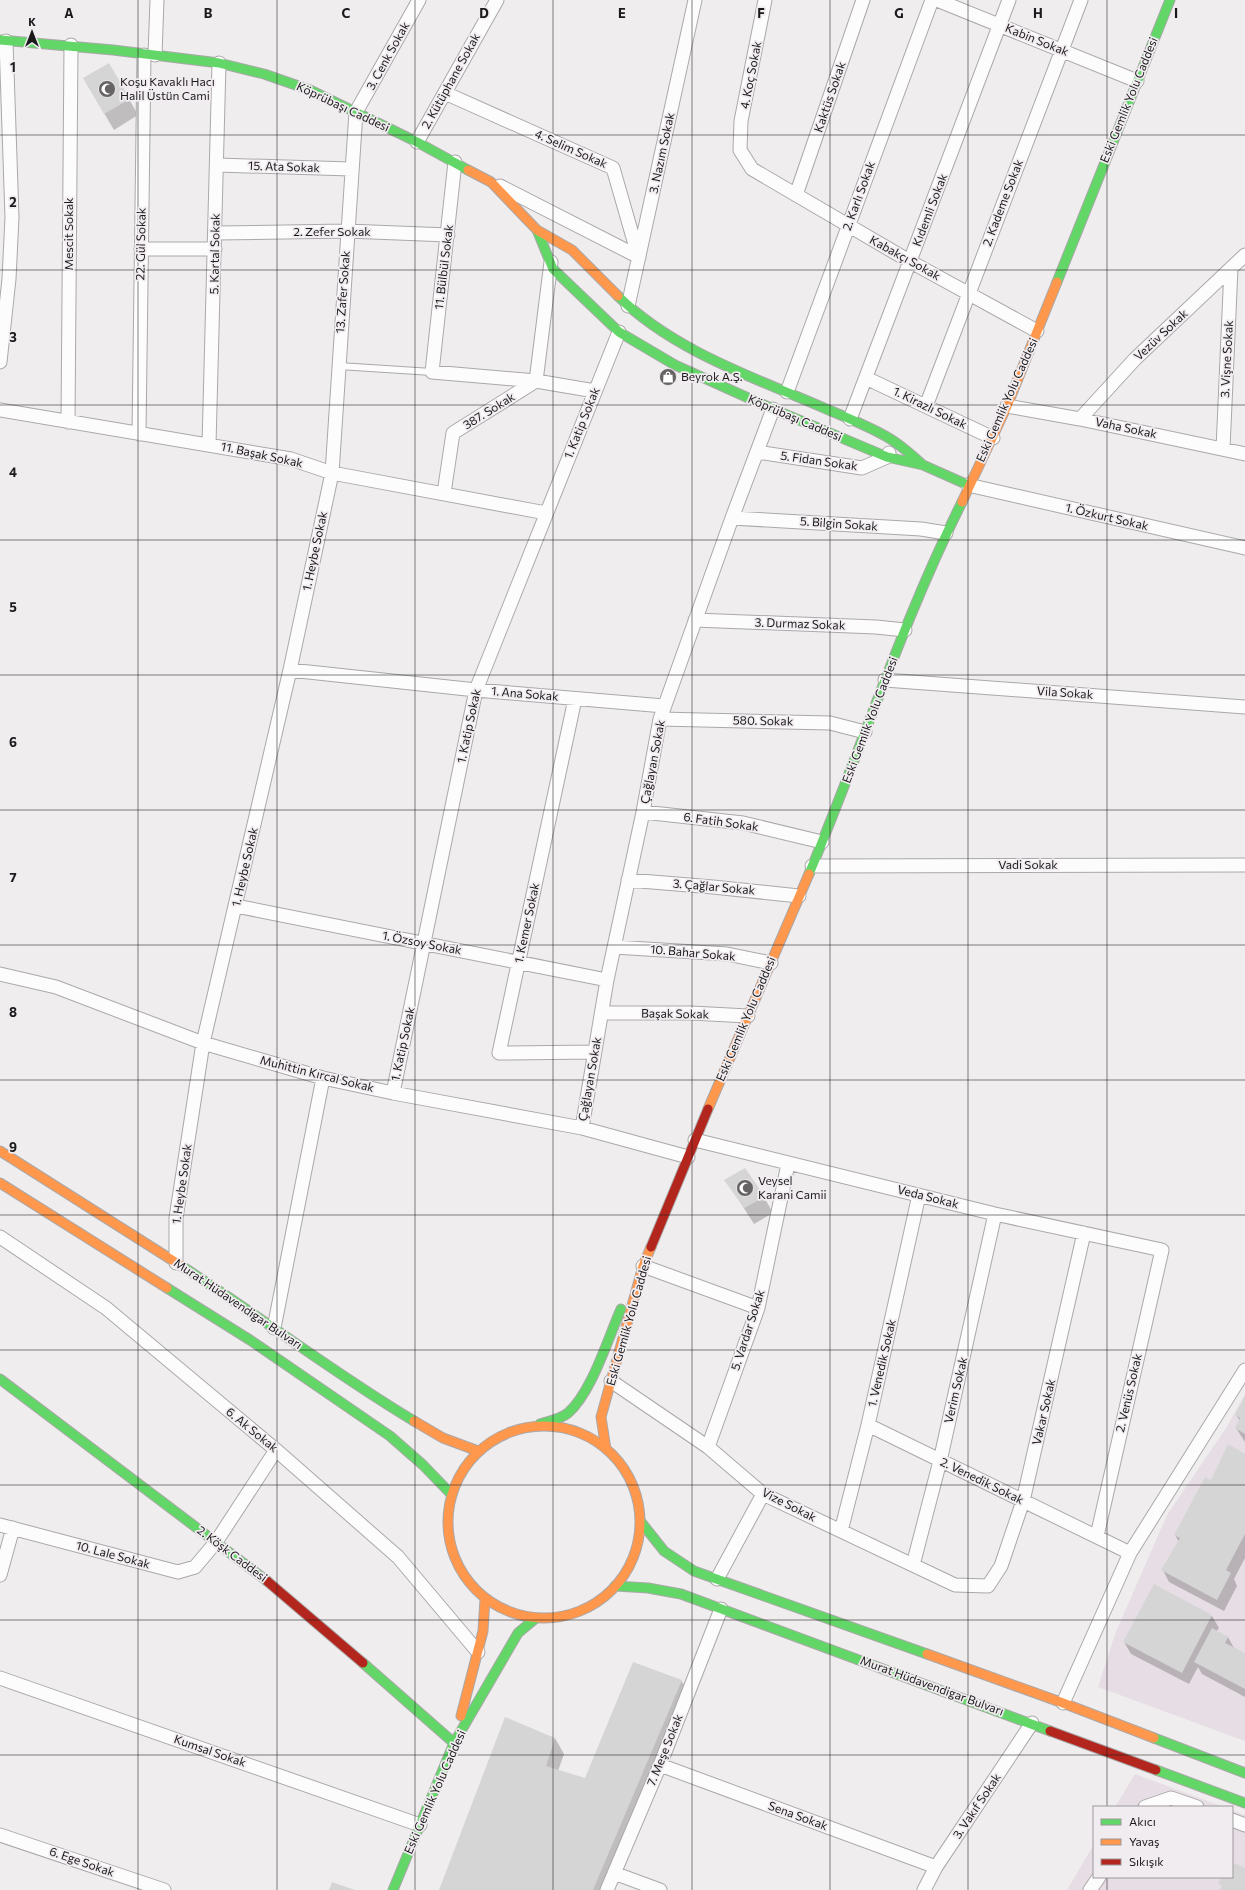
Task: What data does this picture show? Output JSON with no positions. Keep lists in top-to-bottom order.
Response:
{
  "streets": {
    "main road": [
      "Eski Gemlik Yolu Caddesi",
      "Köprübaşı Caddesi",
      "Murat Hüdavendigar Bulvarı",
      "2. Köşk Caddesi"
    ],
    "street": [
      "Kabin Sokak",
      "3. Cenk Sokak",
      "4. Koç Sokak",
      "2. Kütüphane Sokak",
      "Kaktüs Sokak",
      "4. Selim Sokak",
      "3. Nazım Sokak",
      "15. Ata Sokak",
      "2. Karlı Sokak",
      "2. Kademe Sokak",
      "Kıdemli Sokak",
      "2. Zefer Sokak",
      "Mescit Sokak",
      "22. Gül Sokak",
      "5. Kartal Sokak",
      "Kabakçı Sokak",
      "11. Bülbül Sokak",
      "13. Zafer Sokak",
      "Vezüv Sokak",
      "3. Vişne Sokak",
      "1. Kirazlı Sokak",
      "387. Sokak",
      "1. Katip Sokak",
      "Vaha Sokak",
      "11. Başak Sokak",
      "5. Fidan Sokak",
      "1. Özkurt Sokak",
      "5. Bilgin Sokak",
      "1. Heybe Sokak",
      "3. Durmaz Sokak",
      "Vila Sokak",
      "1. Ana Sokak",
      "580. Sokak",
      "Çağlayan Sokak",
      "6. Fatih Sokak",
      "Vadi Sokak",
      "3. Çağlar Sokak",
      "1. Kemer Sokak",
      "1. Özsoy Sokak",
      "10. Bahar Sokak",
      "Başak Sokak",
      "Muhittin Kırcal Sokak",
      "Veda Sokak",
      "5. Vardar Sokak",
      "1. Venedik Sokak",
      "Verim Sokak",
      "2. Venüs Sokak",
      "Vakar Sokak",
      "6. Ak Sokak",
      "2. Venedik Sokak",
      "Vize Sokak",
      "10. Lale Sokak",
      "7. Meşe Sokak",
      "Kumsal Sokak",
      "3. Vakıf Sokak",
      "Sena Sokak",
      "6. Ege Sokak"
    ]
  },
  "crossings": [
    ["Kabin Sokak", "Eski Gemlik Yolu Caddesi"],
    ["Kabin Sokak", "2. Kademe Sokak"],
    ["Kabin Sokak", "Kıdemli Sokak"],
    ["3. Cenk Sokak", "Köprübaşı Caddesi"],
    ["3. Cenk Sokak", "13. Zafer Sokak"],
    ["4. Koç Sokak", "Kabakçı Sokak"],
    ["2. Kütüphane Sokak", "Köprübaşı Caddesi"],
    ["2. Kütüphane Sokak", "4. Selim Sokak"],
    ["Kaktüs Sokak", "Kabakçı Sokak"],
    ["Eski Gemlik Yolu Caddesi", "Köprübaşı Caddesi"],
    ["Eski Gemlik Yolu Caddesi", "Kabakçı Sokak"],
    ["Eski Gemlik Yolu Caddesi", "1. Kirazlı Sokak"],
    ["Eski Gemlik Yolu Caddesi", "Vaha Sokak"],
    ["Eski Gemlik Yolu Caddesi", "1. Özkurt Sokak"],
    ["Eski Gemlik Yolu Caddesi", "5. Bilgin Sokak"],
    ["Eski Gemlik Yolu Caddesi", "3. Durmaz Sokak"],
    ["Eski Gemlik Yolu Caddesi", "Vila Sokak"],
    ["Eski Gemlik Yolu Caddesi", "580. Sokak"],
    ["Eski Gemlik Yolu Caddesi", "6. Fatih Sokak"],
    ["Eski Gemlik Yolu Caddesi", "Vadi Sokak"],
    ["Eski Gemlik Yolu Caddesi", "3. Çağlar Sokak"],
    ["Eski Gemlik Yolu Caddesi", "10. Bahar Sokak"],
    ["Eski Gemlik Yolu Caddesi", "Başak Sokak"],
    ["Eski Gemlik Yolu Caddesi", "Muhittin Kırcal Sokak"],
    ["Eski Gemlik Yolu Caddesi", "Veda Sokak"],
    ["Eski Gemlik Yolu Caddesi", "Vize Sokak"],
    ["Eski Gemlik Yolu Caddesi", "2. Köşk Caddesi"],
    ["Eski Gemlik Yolu Caddesi", "Kumsal Sokak"],
    ["Köprübaşı Caddesi", "3. Nazım Sokak"],
    ["Köprübaşı Caddesi", "2. Karlı Sokak"],
    ["Köprübaşı Caddesi", "Kıdemli Sokak"],
    ["Köprübaşı Caddesi", "Mescit Sokak"],
    ["Köprübaşı Caddesi", "22. Gül Sokak"],
    ["Köprübaşı Caddesi", "5. Kartal Sokak"],
    ["Köprübaşı Caddesi", "11. Bülbül Sokak"],
    ["Köprübaşı Caddesi", "13. Zafer Sokak"],
    ["Köprübaşı Caddesi", "1. Katip Sokak"],
    ["Köprübaşı Caddesi", "5. Fidan Sokak"],
    ["Köprübaşı Caddesi", "1. Özkurt Sokak"],
    ["Köprübaşı Caddesi", "Çağlayan Sokak"],
    ["4. Selim Sokak", "3. Nazım Sokak"],
    ["15. Ata Sokak", "5. Kartal Sokak"],
    ["15. Ata Sokak", "13. Zafer Sokak"],
    ["2. Karlı Sokak", "Kabakçı Sokak"],
    ["2. Kademe Sokak", "Kabakçı Sokak"],
    ["2. Kademe Sokak", "1. Kirazlı Sokak"],
    ["Kıdemli Sokak", "Kabakçı Sokak"],
    ["Kıdemli Sokak", "1. Kirazlı Sokak"],
    ["2. Zefer Sokak", "5. Kartal Sokak"],
    ["2. Zefer Sokak", "11. Bülbül Sokak"],
    ["2. Zefer Sokak", "13. Zafer Sokak"],
    ["Mescit Sokak", "11. Başak Sokak"],
    ["22. Gül Sokak", "11. Başak Sokak"],
    ["5. Kartal Sokak", "11. Başak Sokak"],
    ["13. Zafer Sokak", "11. Başak Sokak"],
    ["13. Zafer Sokak", "1. Heybe Sokak"],
    ["Vezüv Sokak", "3. Vişne Sokak"],
    ["Vezüv Sokak", "Vaha Sokak"],
    ["3. Vişne Sokak", "Vaha Sokak"],
    ["387. Sokak", "11. Başak Sokak"],
    ["1. Katip Sokak", "11. Başak Sokak"],
    ["1. Katip Sokak", "1. Ana Sokak"],
    ["1. Katip Sokak", "1. Özsoy Sokak"],
    ["1. Katip Sokak", "Muhittin Kırcal Sokak"],
    ["11. Başak Sokak", "1. Heybe Sokak"],
    ["5. Fidan Sokak", "Çağlayan Sokak"],
    ["5. Bilgin Sokak", "Çağlayan Sokak"],
    ["1. Heybe Sokak", "1. Ana Sokak"],
    ["1. Heybe Sokak", "1. Özsoy Sokak"],
    ["1. Heybe Sokak", "Muhittin Kırcal Sokak"],
    ["1. Heybe Sokak", "Murat Hüdavendigar Bulvarı"],
    ["3. Durmaz Sokak", "Çağlayan Sokak"],
    ["1. Ana Sokak", "Çağlayan Sokak"],
    ["1. Ana Sokak", "1. Kemer Sokak"],
    ["580. Sokak", "Çağlayan Sokak"],
    ["Çağlayan Sokak", "6. Fatih Sokak"],
    ["Çağlayan Sokak", "3. Çağlar Sokak"],
    ["Çağlayan Sokak", "1. Kemer Sokak"],
    ["Çağlayan Sokak", "1. Özsoy Sokak"],
    ["Çağlayan Sokak", "10. Bahar Sokak"],
    ["Çağlayan Sokak", "Başak Sokak"],
    ["Çağlayan Sokak", "Muhittin Kırcal Sokak"],
    ["1. Kemer Sokak", "1. Özsoy Sokak"],
    ["Veda Sokak", "5. Vardar Sokak"],
    ["Veda Sokak", "1. Venedik Sokak"],
    ["Veda Sokak", "Verim Sokak"],
    ["Veda Sokak", "2. Venüs Sokak"],
    ["Veda Sokak", "Vakar Sokak"],
    ["Murat Hüdavendigar Bulvarı", "7. Meşe Sokak"],
    ["Murat Hüdavendigar Bulvarı", "3. Vakıf Sokak"],
    ["5. Vardar Sokak", "Vize Sokak"],
    ["1. Venedik Sokak", "2. Venedik Sokak"],
    ["1. Venedik Sokak", "Vize Sokak"],
    ["Verim Sokak", "2. Venedik Sokak"],
    ["Verim Sokak", "Vize Sokak"],
    ["2. Venüs Sokak", "2. Venedik Sokak"],
    ["Vakar Sokak", "2. Venedik Sokak"],
    ["Vakar Sokak", "Vize Sokak"],
    ["6. Ak Sokak", "10. Lale Sokak"],
    ["2. Köşk Caddesi", "10. Lale Sokak"],
    ["7. Meşe Sokak", "Sena Sokak"],
    ["3. Vakıf Sokak", "Sena Sokak"]
  ],
  "places": {
    "mosque": ["Koşu Kavaklı Hacı Halil Üstün Cami", "Veysel Karani Camii"],
    "shop": ["Beyrok A.Ş."]
  },
  "legend": ["Akıcı", "Yavaş", "Sıkışık"],
  "north": "top",
  "grid": {
    "columns": [
      "A",
      "B",
      "C",
      "D",
      "E",
      "F",
      "G",
      "H",
      "I"
    ],
    "rows": [
      "1",
      "2",
      "3",
      "4",
      "5",
      "6",
      "7",
      "8",
      "9"
    ]
  }
}
